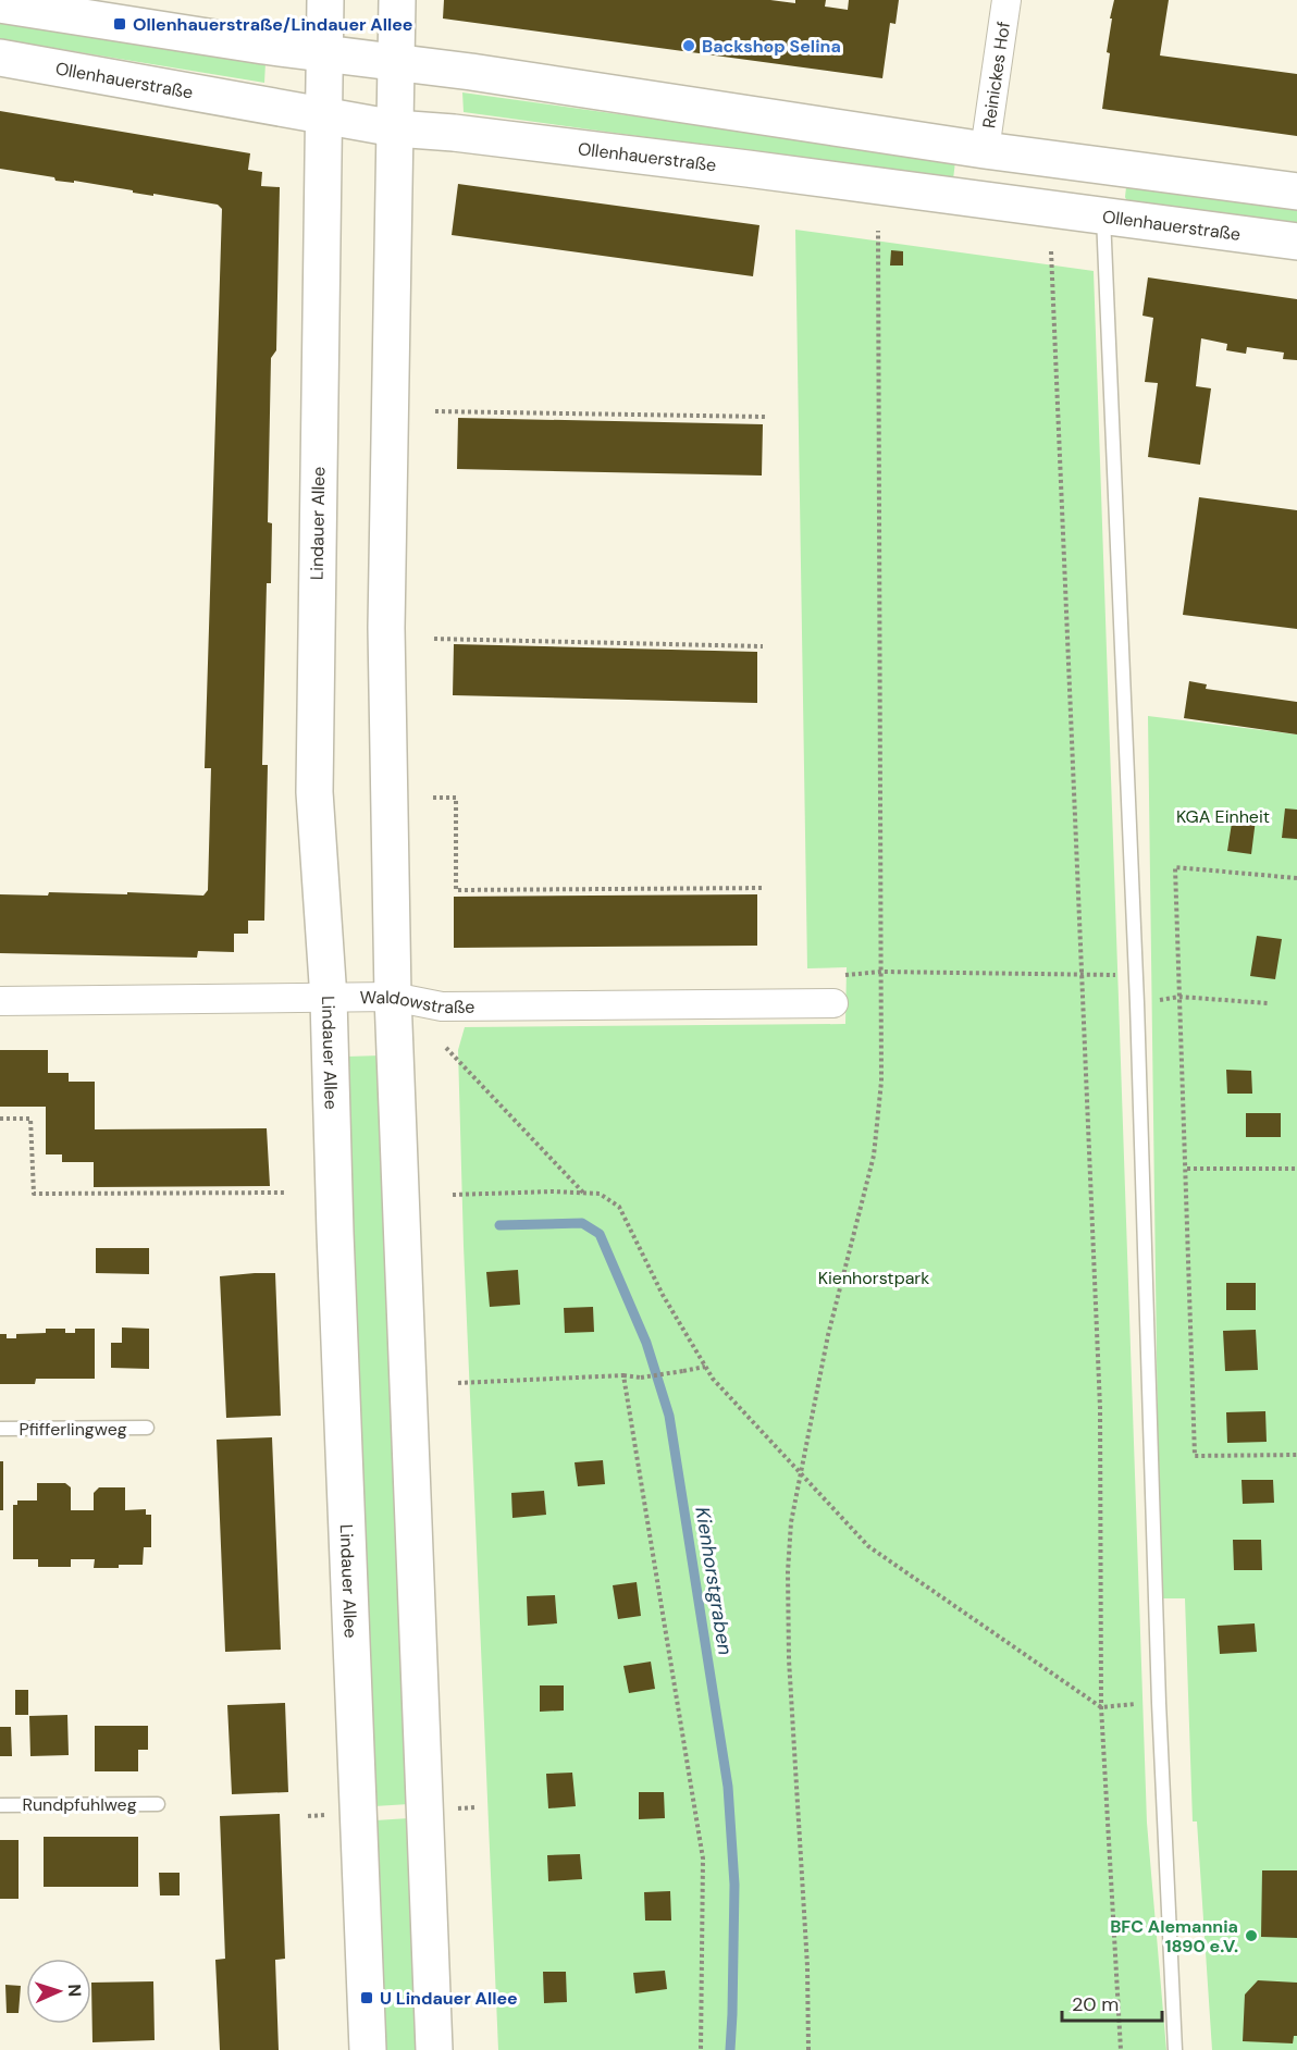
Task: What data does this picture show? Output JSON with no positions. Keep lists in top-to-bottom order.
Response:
{
  "streets": {
    "main road": ["Ollenhauerstraße", "Lindauer Allee"],
    "street": ["Reinickes Hof", "Waldowstraße"],
    "lane": ["Pfifferlingweg", "Rundpfuhlweg"]
  },
  "crossings": [
    ["Ollenhauerstraße", "Lindauer Allee"],
    ["Lindauer Allee", "Waldowstraße"]
  ],
  "water": ["Kienhorstgraben"],
  "parks": ["KGA Einheit", "Kienhorstpark"],
  "places": {
    "transit": ["Ollenhauerstraße/Lindauer Allee", "U Lindauer Allee"],
    "other": ["Backshop Selina", "BFC Alemannia 1890 e.V."]
  },
  "scale_bar": "20 m",
  "north": "right"
}
